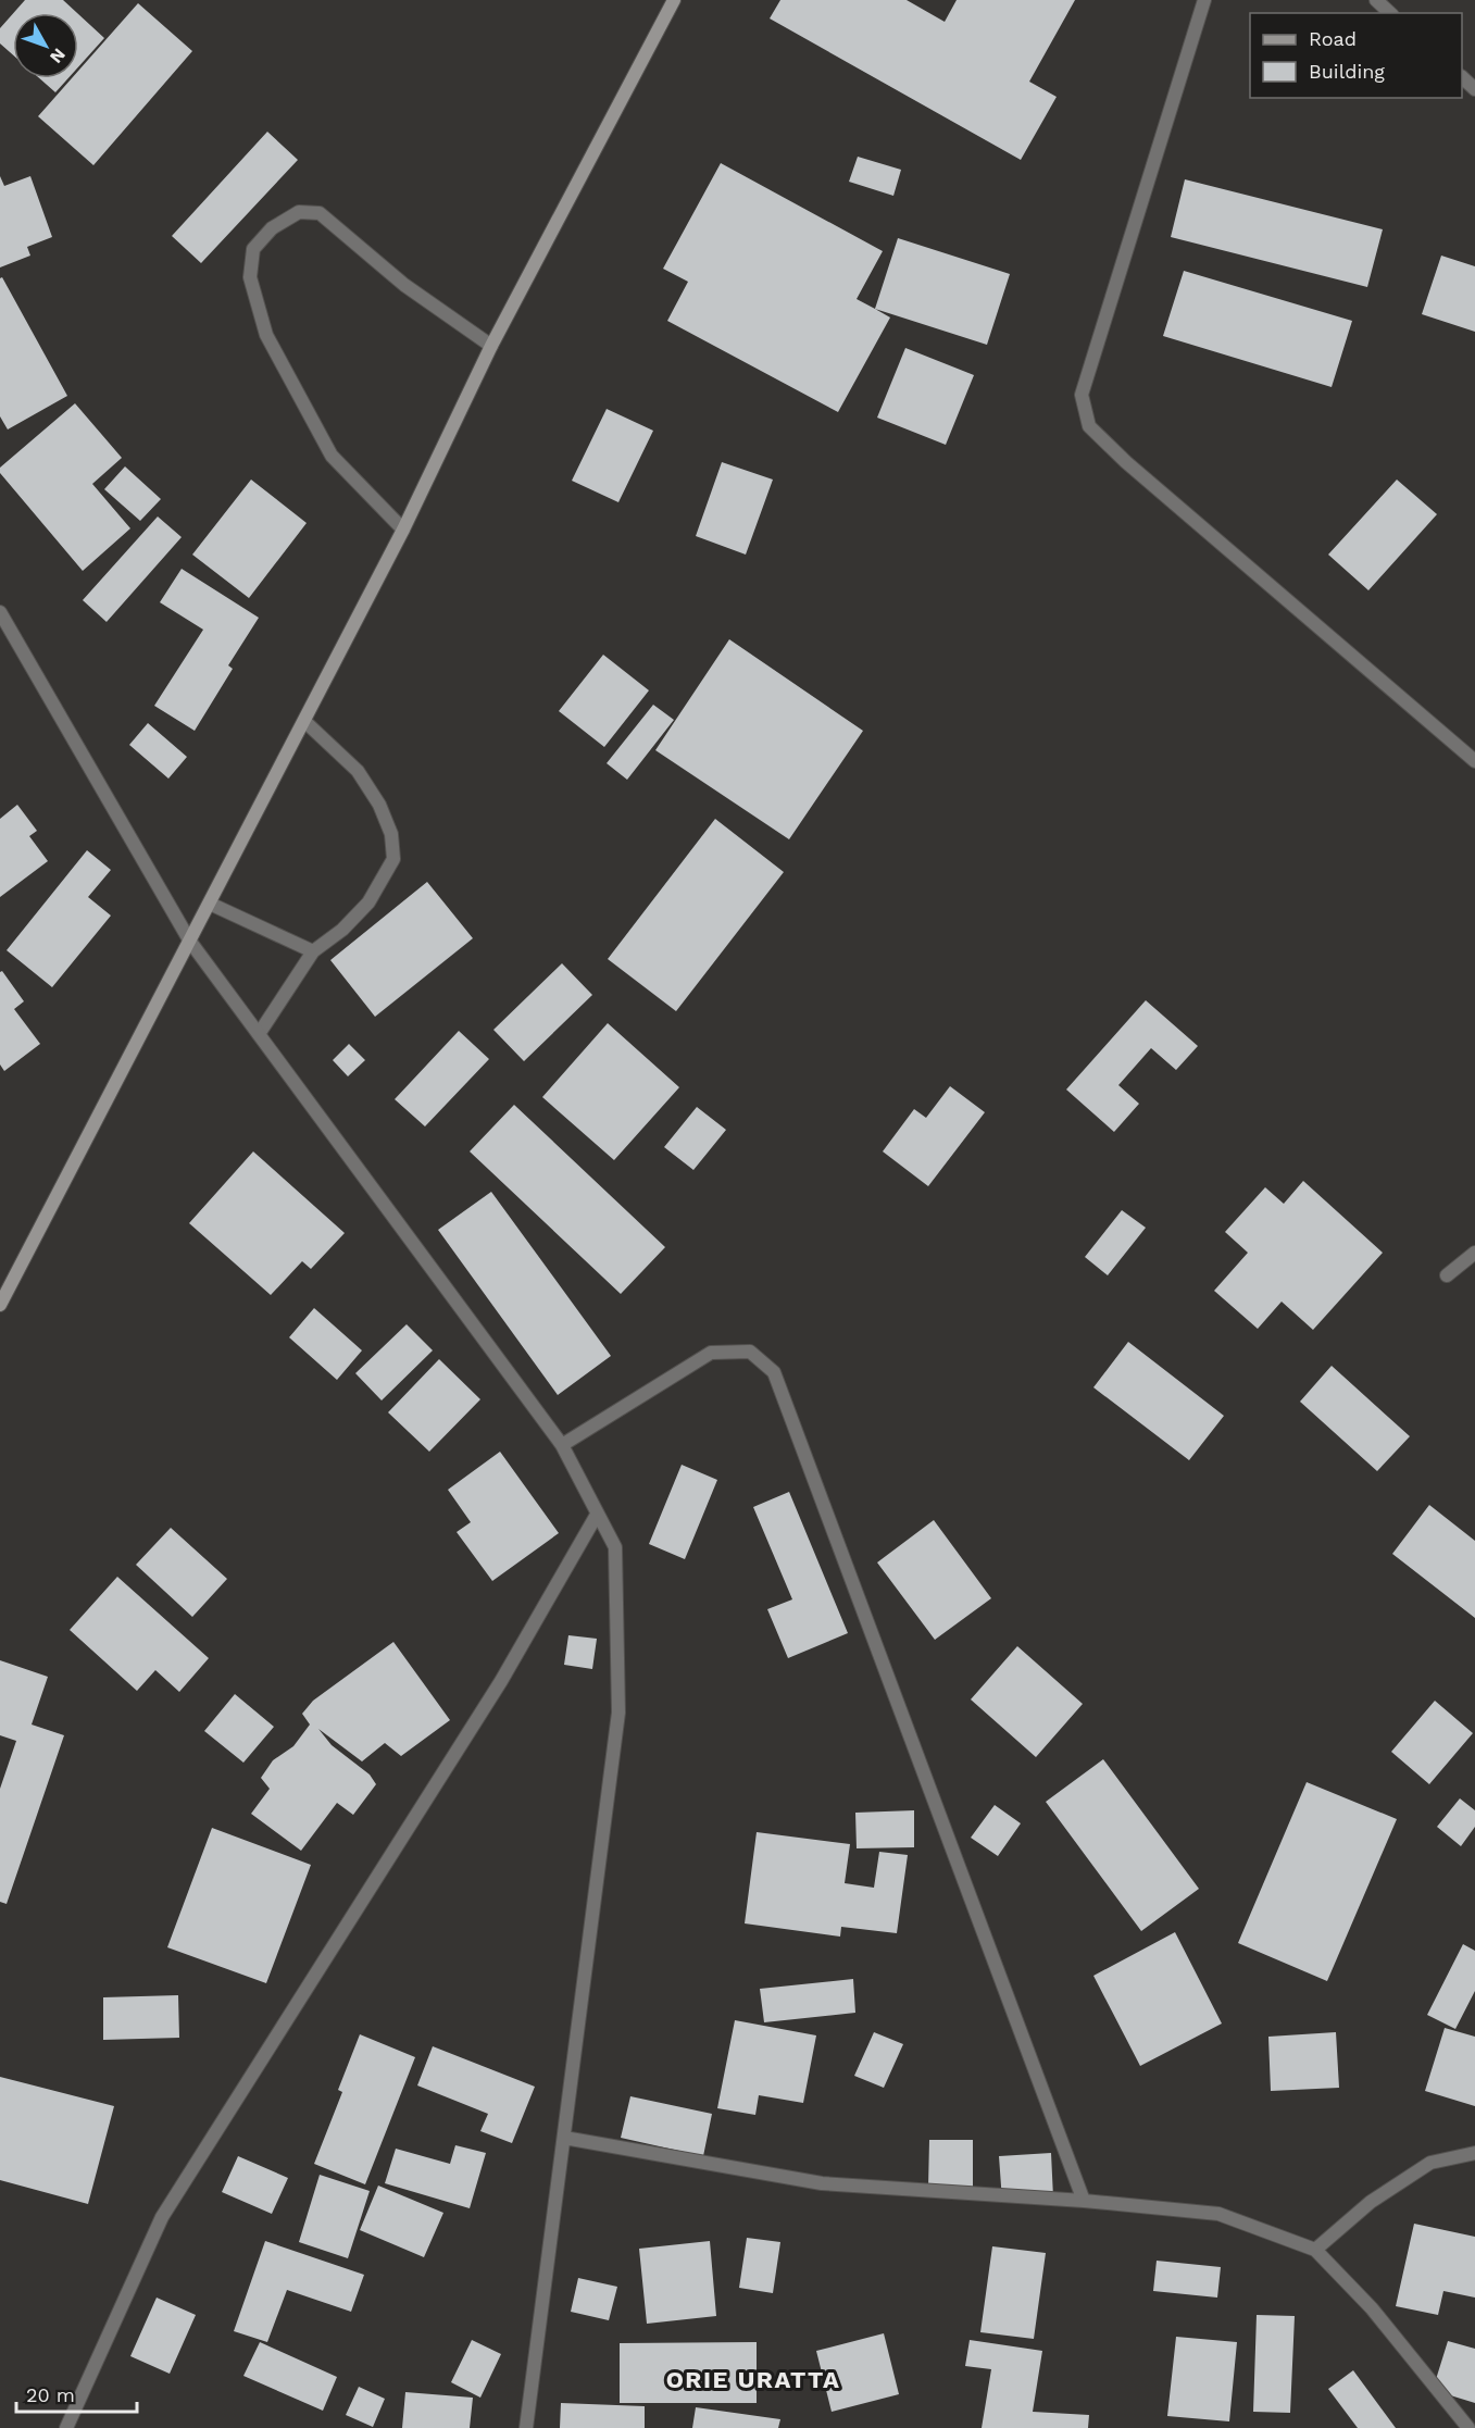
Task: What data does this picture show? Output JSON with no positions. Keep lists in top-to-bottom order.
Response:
{
  "districts": ["ORIE URATTA"],
  "legend": ["Road", "Building"],
  "scale_bar": "20 m",
  "north": "bottom right"
}
